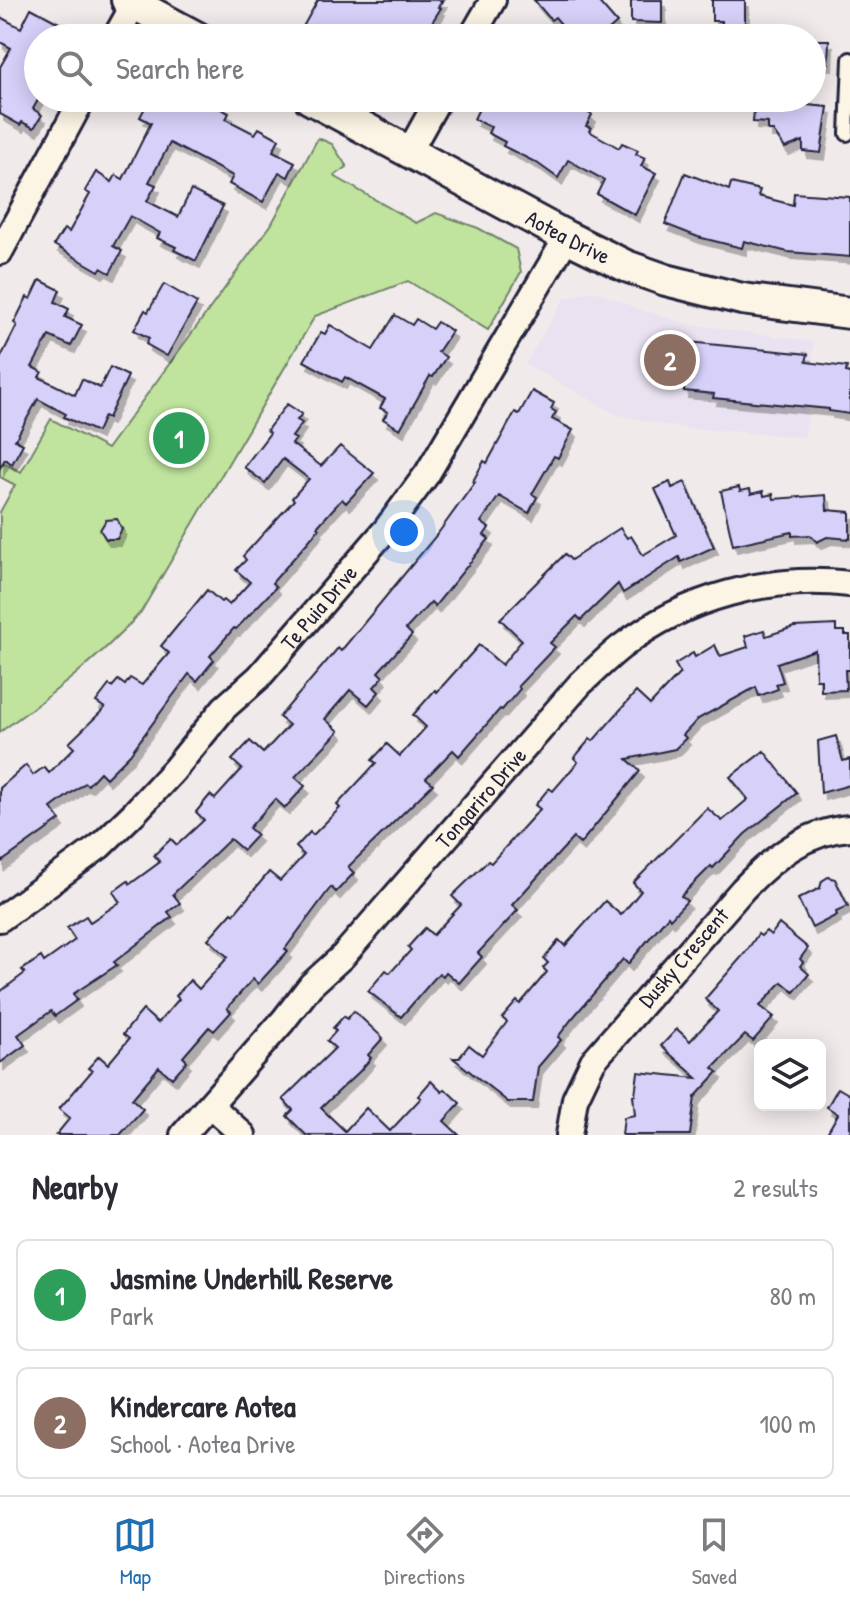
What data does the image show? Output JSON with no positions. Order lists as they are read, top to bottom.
{
  "streets": {
    "street": [
      "Aotea Drive",
      "Te Puia Drive",
      "Tongariro Drive",
      "Dusky Crescent"
    ]
  },
  "crossings": [
    ["Aotea Drive", "Te Puia Drive"]
  ],
  "page": {
    "search": "Search here",
    "pins": ["2", "1"],
    "heading": ["Nearby", "2 results"],
    "list": [
      {
        "mark": "1",
        "name": "Jasmine Underhill Reserve",
        "note": "Park",
        "value": "80 m"
      },
      {
        "mark": "2",
        "name": "Kindercare Aotea",
        "note": "School · Aotea Drive",
        "value": "100 m"
      }
    ],
    "nav": ["Map", "Directions", "Saved"]
  }
}
